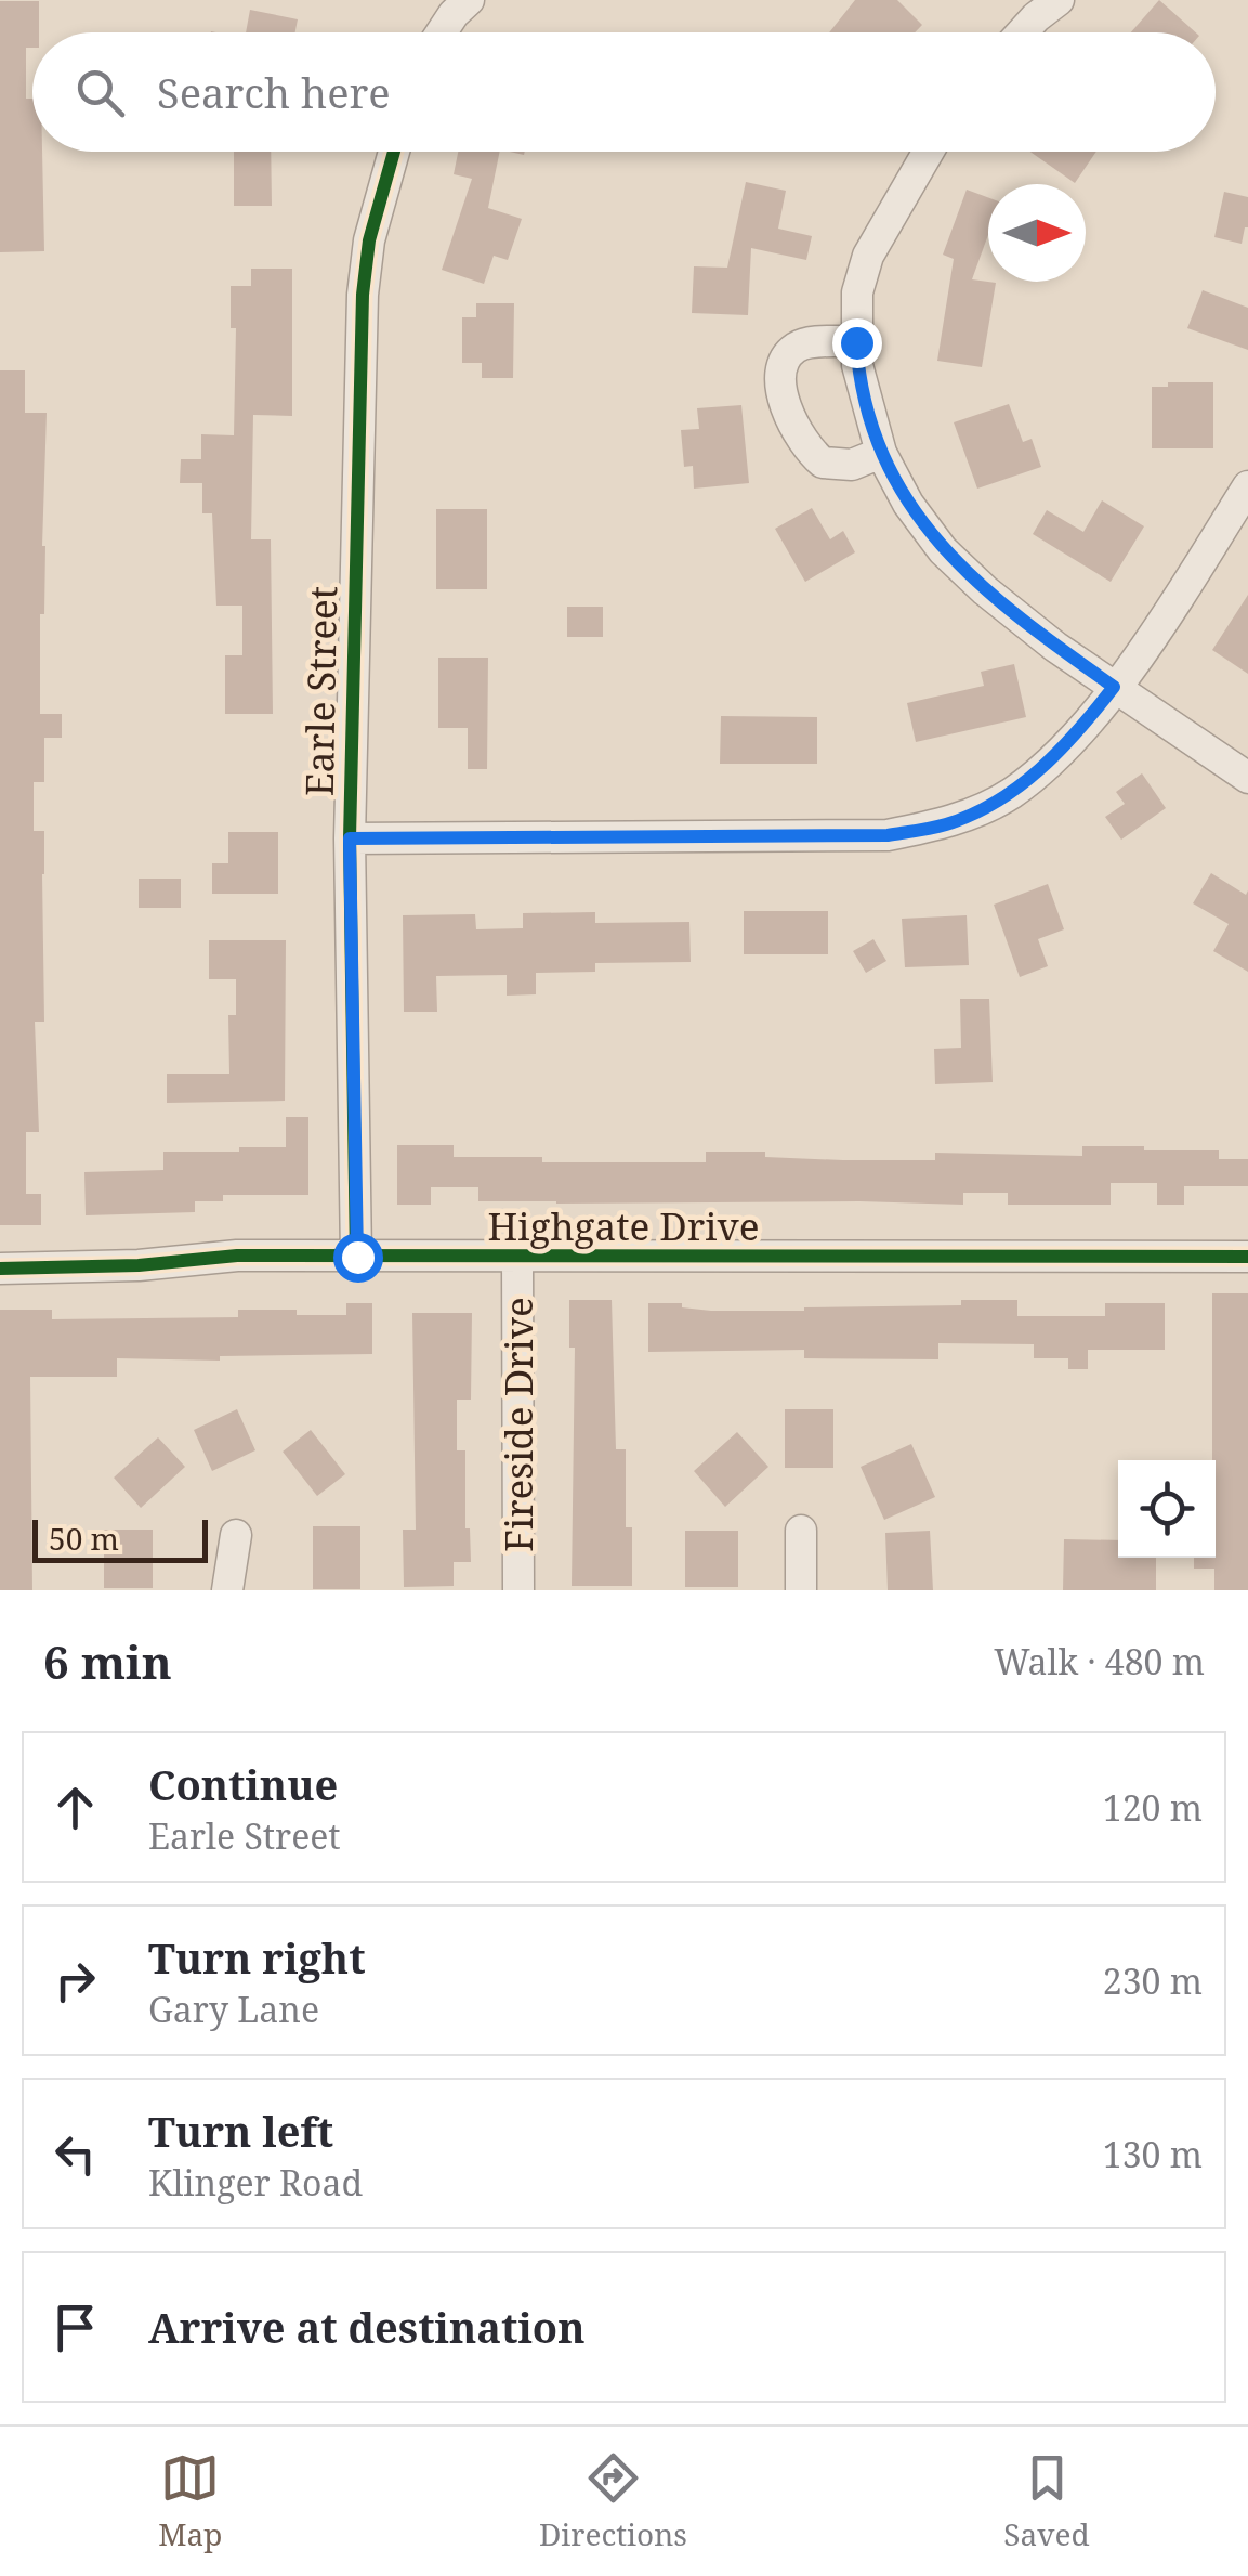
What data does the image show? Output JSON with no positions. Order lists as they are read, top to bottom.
{
  "streets": {
    "street": ["Earle Street", "Highgate Drive", "Fireside Drive"]
  },
  "crossings": [
    ["Earle Street", "Highgate Drive"],
    ["Highgate Drive", "Fireside Drive"]
  ],
  "scale_bar": "50 m",
  "north": "right",
  "page": {
    "search": "Search here",
    "scale": "50 m",
    "heading": ["6 min", "Walk · 480 m"],
    "list": [
      ["Continue", "Earle Street", "120 m"],
      ["Turn right", "Gary Lane", "230 m"],
      ["Turn left", "Klinger Road", "130 m"],
      "Arrive at destination"
    ],
    "nav": ["Map", "Directions", "Saved"]
  }
}
